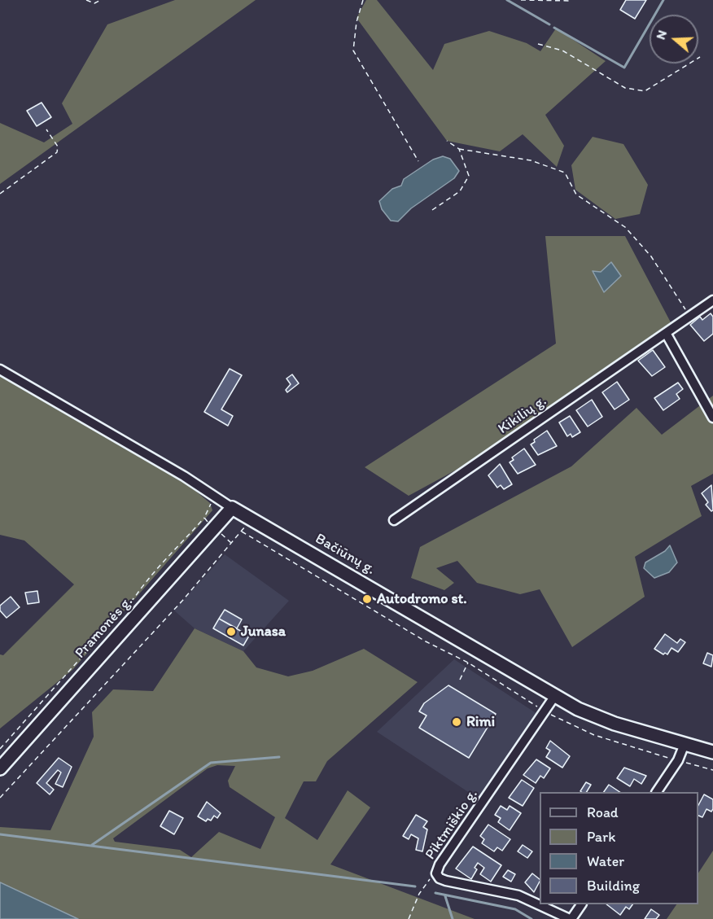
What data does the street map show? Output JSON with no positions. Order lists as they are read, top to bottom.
{
  "streets": {
    "main road": ["Bačiūnų g.", "Pramonės g."],
    "street": ["Kikilių g.", "Piktmiškio g."]
  },
  "crossings": [
    ["Bačiūnų g.", "Pramonės g."],
    ["Bačiūnų g.", "Piktmiškio g."]
  ],
  "places": ["Autodromo st.", "Junasa", "Rimi"],
  "legend": [
    "Road",
    "Park",
    "Water",
    "Building"
  ],
  "north": "left"
}
